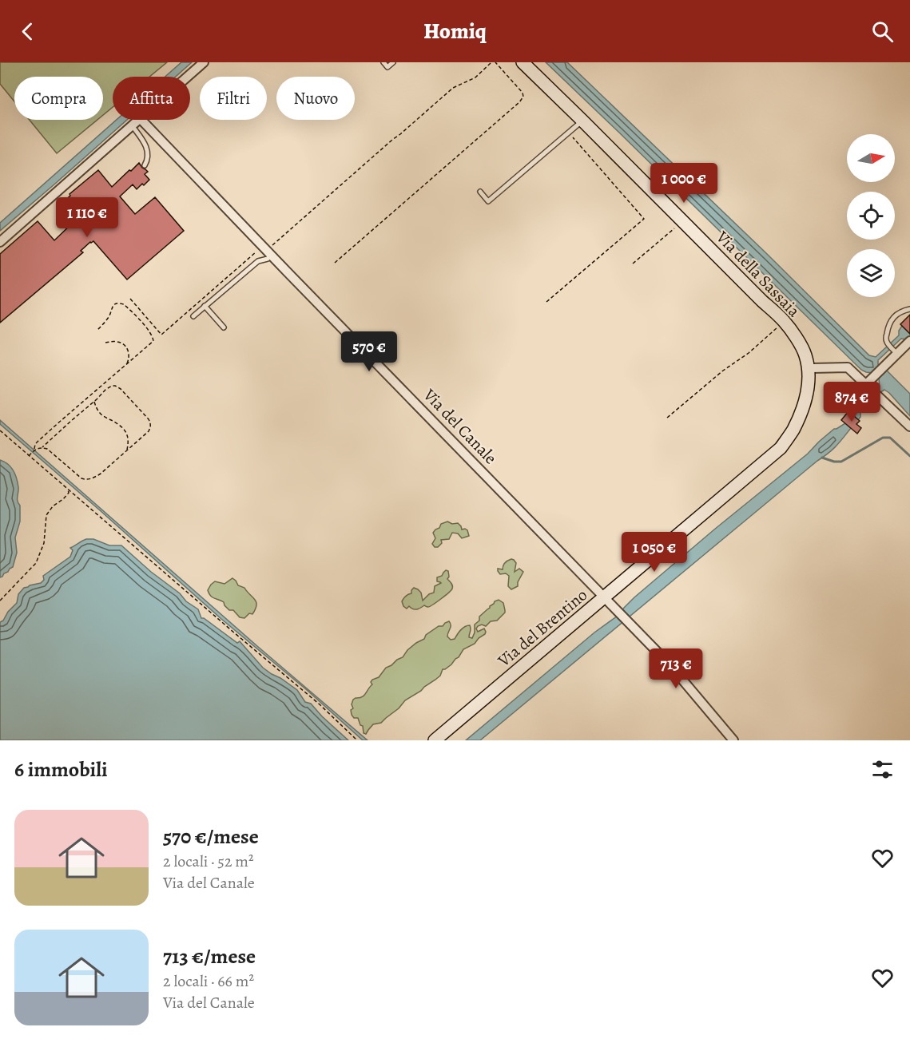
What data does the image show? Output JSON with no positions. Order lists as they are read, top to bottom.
{
  "streets": {
    "street": ["Via della Sassaia", "Via del Canale", "Via del Brentino"]
  },
  "crossings": [
    ["Via della Sassaia", "Via del Brentino"],
    ["Via del Canale", "Via del Brentino"]
  ],
  "north": "right",
  "page": {
    "header": "Homiq",
    "chip": [
      "Compra",
      "Affitta",
      "Filtri",
      "Nuovo"
    ],
    "price": [
      "1 000 €",
      "1 110 €",
      "570 €",
      "874 €",
      "1 050 €",
      "713 €"
    ],
    "heading": "6 immobili",
    "list": [
      {
        "name": "570 €/mese",
        "note": "2 locali · 52 m² · Via del Canale"
      },
      {
        "name": "713 €/mese",
        "note": "2 locali · 66 m² · Via del Canale"
      }
    ]
  }
}
